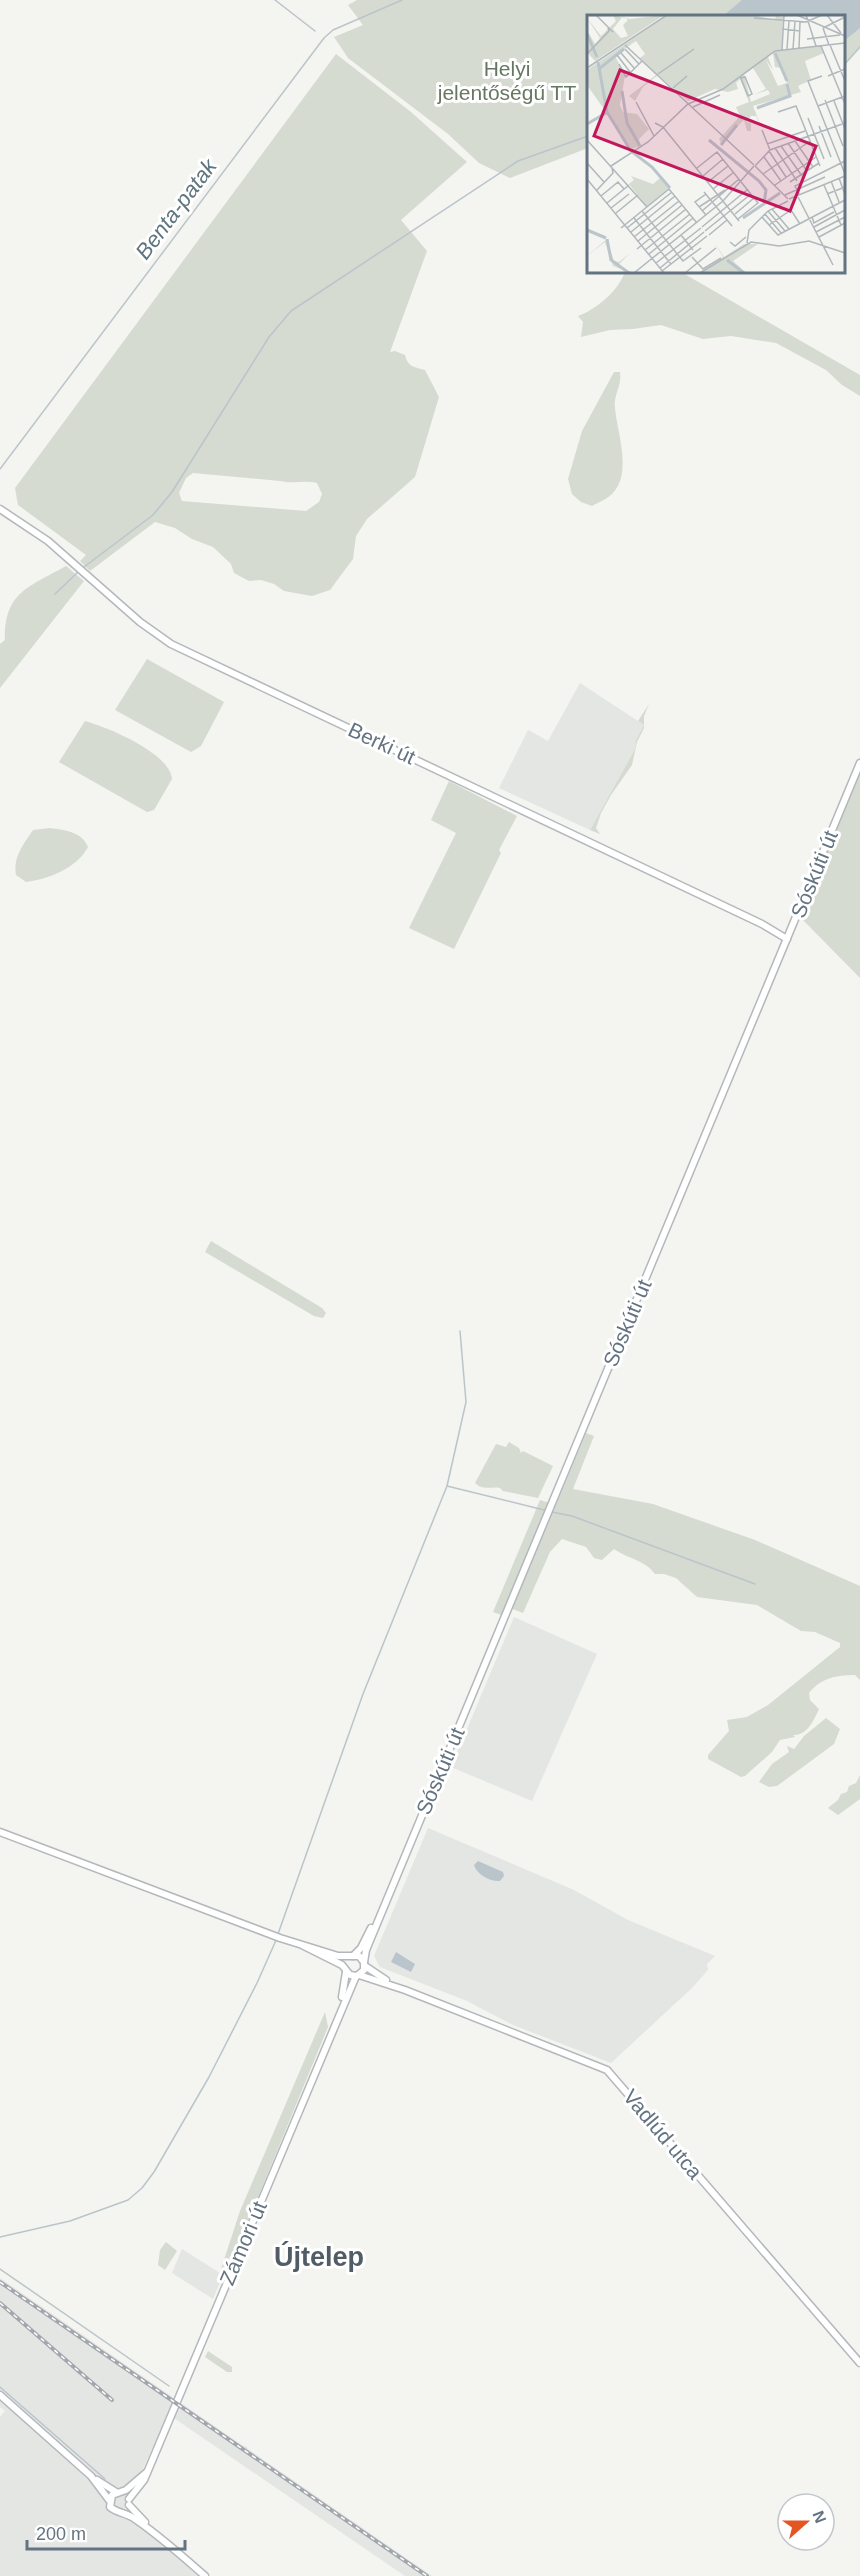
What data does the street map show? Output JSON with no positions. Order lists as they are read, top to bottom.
{
  "streets": {
    "main road": [
      "Berki út",
      "Sóskúti út",
      "Vadlúd utca",
      "Zámori út"
    ]
  },
  "crossings": [
    ["Berki út", "Sóskúti út"],
    ["Sóskúti út", "Vadlúd utca"],
    ["Sóskúti út", "Zámori út"],
    ["Vadlúd utca", "Zámori út"]
  ],
  "districts": ["Újtelep"],
  "water": ["Benta-patak"],
  "parks": ["Helyi jelentőségű TT"],
  "scale_bar": "200 m",
  "north": "right"
}
